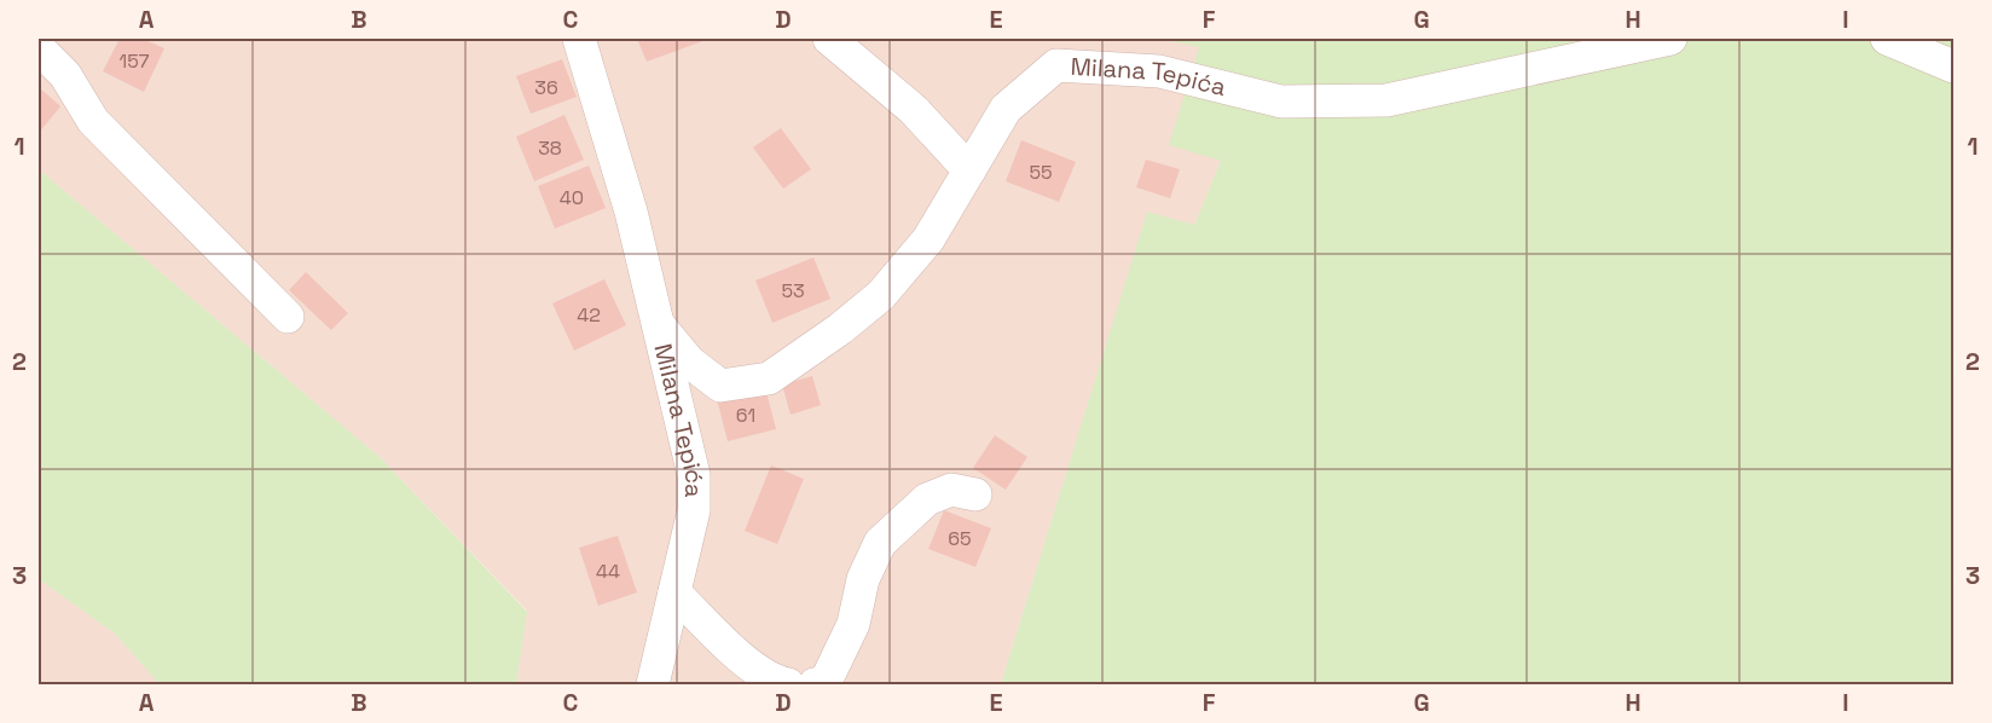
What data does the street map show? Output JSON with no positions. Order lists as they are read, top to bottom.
{
  "streets": {
    "street": ["Milana Tepića"]
  },
  "house_numbers": [
    "157",
    "36",
    "38",
    "55",
    "40",
    "53",
    "42",
    "61",
    "65",
    "44"
  ],
  "grid": {
    "columns": [
      "A",
      "B",
      "C",
      "D",
      "E",
      "F",
      "G",
      "H",
      "I"
    ],
    "rows": ["1", "2", "3"]
  }
}
